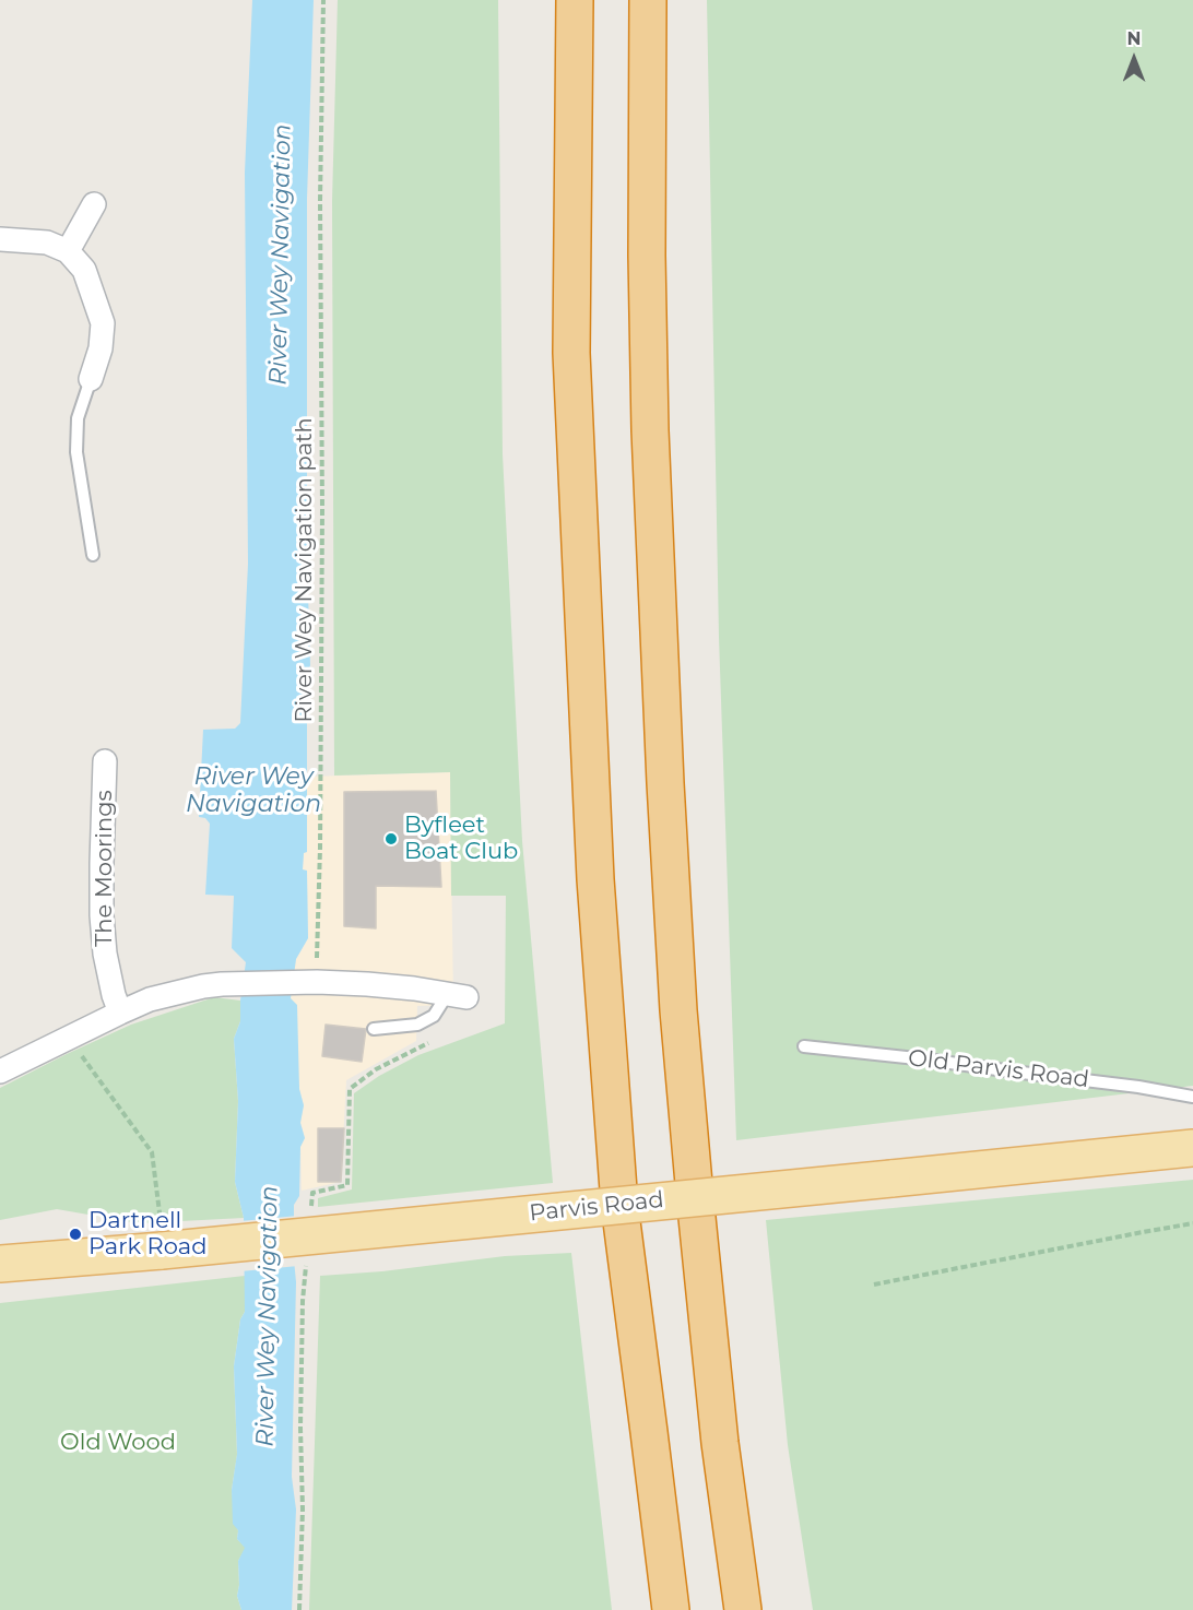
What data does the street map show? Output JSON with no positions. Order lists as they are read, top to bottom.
{
  "streets": {
    "main road": ["Parvis Road"],
    "street": ["The Moorings"],
    "lane": ["Old Parvis Road"],
    "path": ["River Wey Navigation path"]
  },
  "water": ["River Wey Navigation"],
  "parks": ["Old Wood"],
  "places": ["Byfleet Boat Club", "Dartnell Park Road"],
  "north": "top"
}
